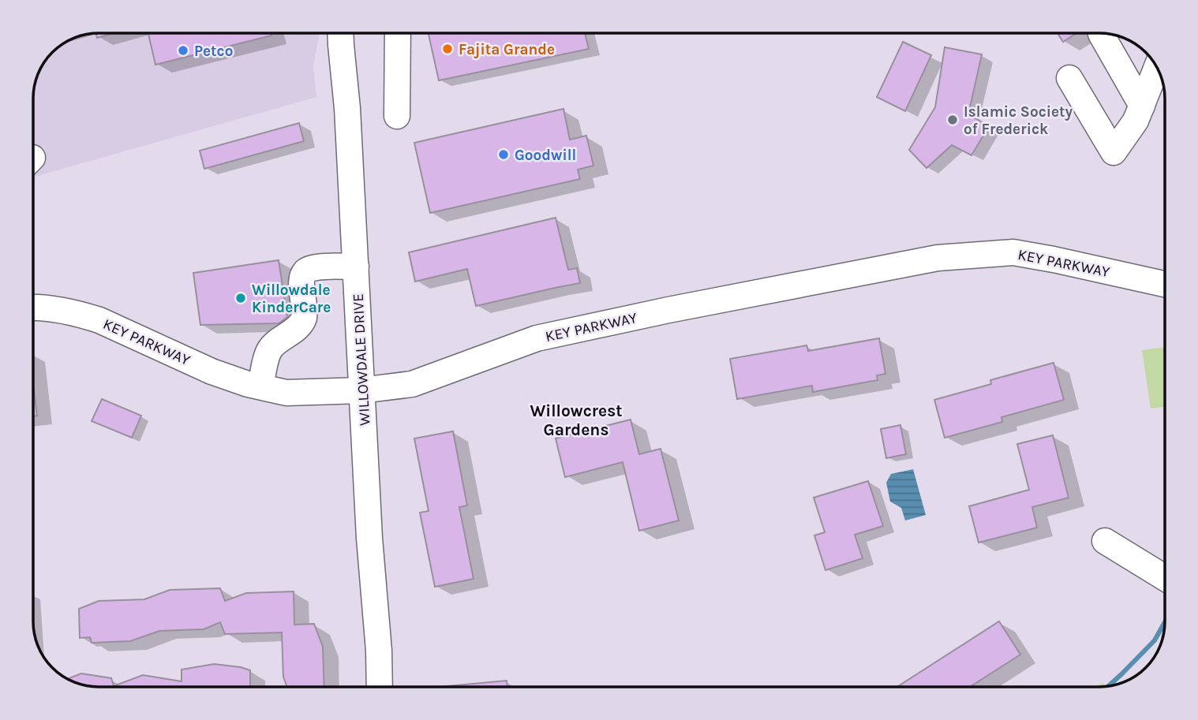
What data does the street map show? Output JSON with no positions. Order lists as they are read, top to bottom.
{
  "streets": {
    "street": ["KEY PARKWAY", "WILLOWDALE DRIVE"]
  },
  "crossings": [
    ["KEY PARKWAY", "WILLOWDALE DRIVE"]
  ],
  "districts": ["Willowcrest Gardens"],
  "places": [
    "Fajita Grande",
    "Petco",
    "Islamic Society of Frederick",
    "Goodwill",
    "Willowdale KinderCare"
  ]
}
